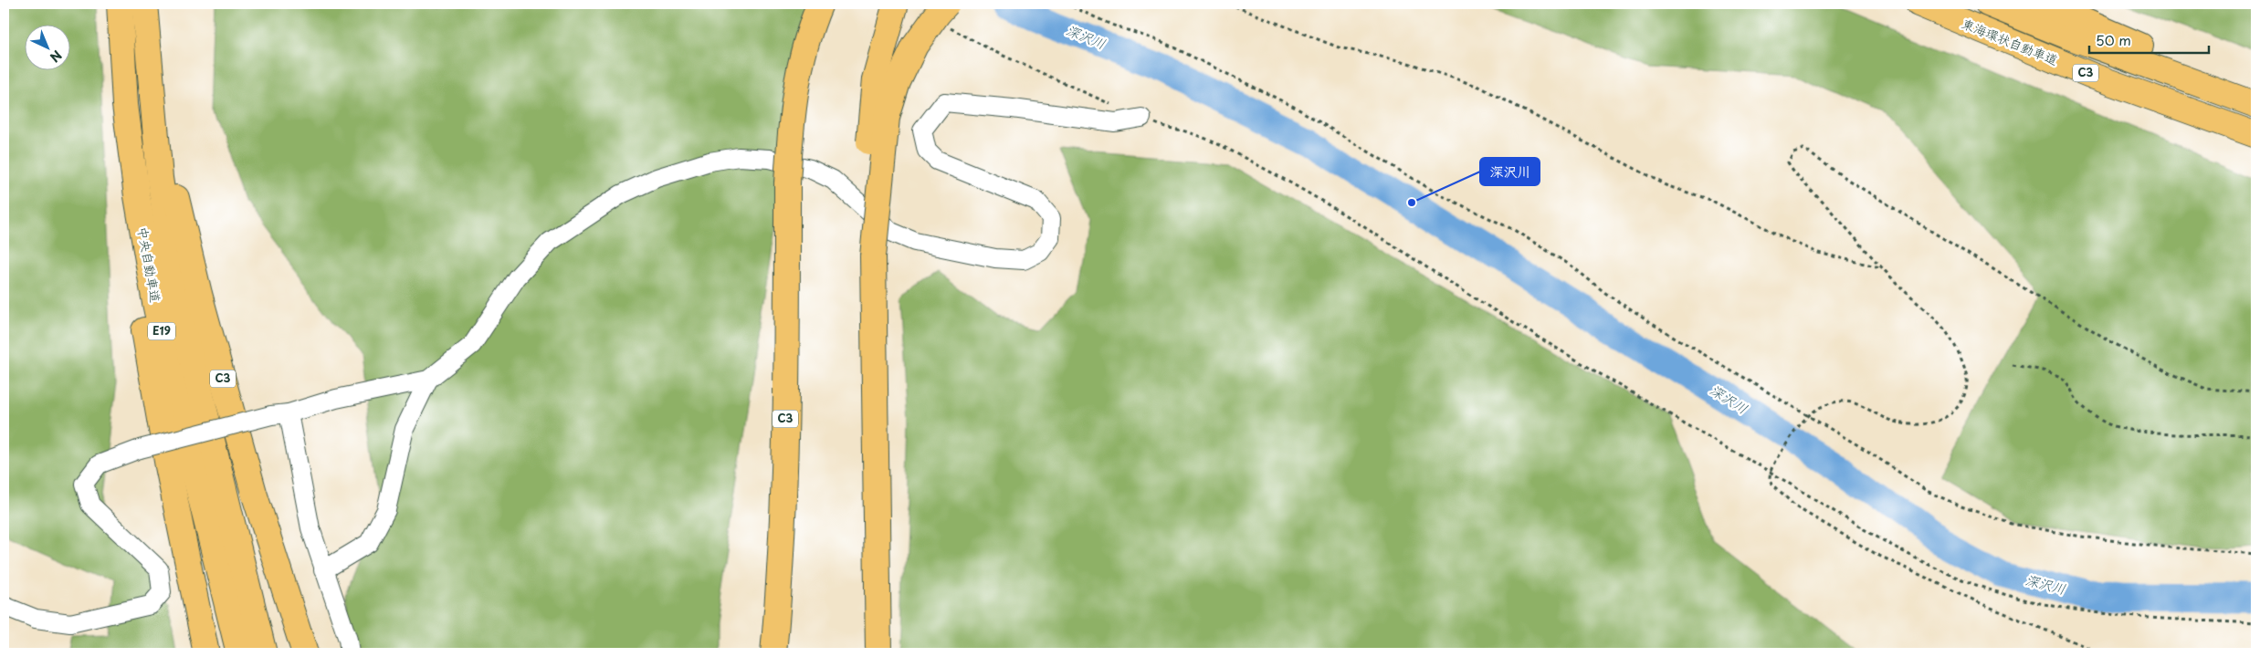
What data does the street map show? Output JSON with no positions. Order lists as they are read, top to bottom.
{
  "streets": {
    "highway": [
      "東海環状自動車道",
      "C3",
      "中央自動車道",
      "E19"
    ]
  },
  "crossings": [
    ["C3", "中央自動車道"]
  ],
  "water": ["深沢川"],
  "places": ["深沢川"],
  "scale_bar": "50 m",
  "north": "bottom right"
}
